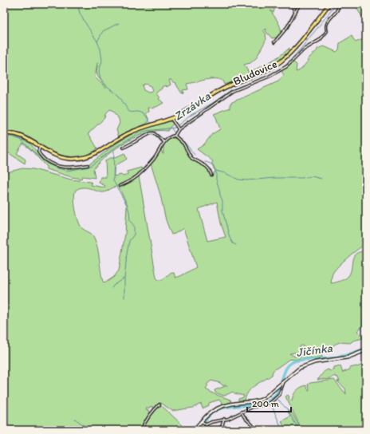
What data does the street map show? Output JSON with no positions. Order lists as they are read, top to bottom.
{
  "streets": {
    "street": ["Bludovice"]
  },
  "water": ["Zrzávka", "Jičínka"],
  "scale_bar": "200 m"
}
